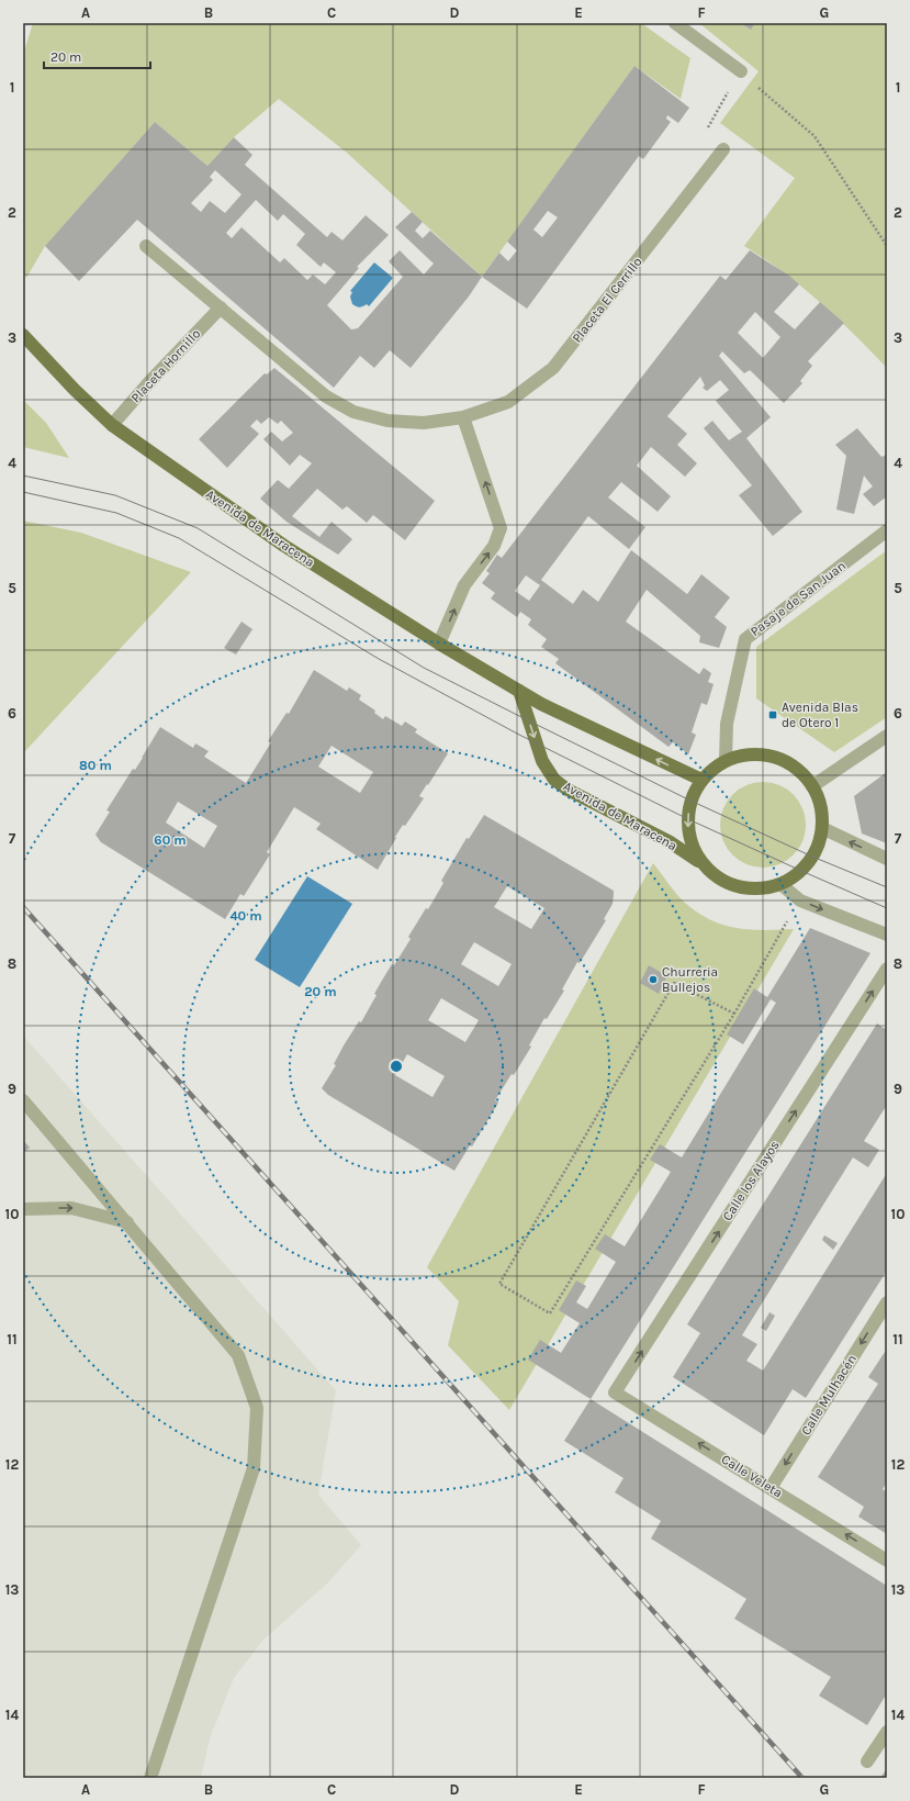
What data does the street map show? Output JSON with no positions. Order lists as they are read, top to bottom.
{
  "streets": {
    "main road": ["Avenida de Maracena"],
    "street": [
      "Placeta El Cerrillo",
      "Placeta Hornillo",
      "Pasaje de San Juan",
      "Calle los Alayos",
      "Calle Mulhacén",
      "Calle Veleta"
    ]
  },
  "crossings": [
    ["Placeta El Cerrillo", "Placeta Hornillo"],
    ["Placeta Hornillo", "Avenida de Maracena"],
    ["Avenida de Maracena", "Pasaje de San Juan"],
    ["Calle los Alayos", "Calle Veleta"],
    ["Calle Mulhacén", "Calle Veleta"]
  ],
  "one_way": ["Calle los Alayos", "Calle Mulhacén", "Calle Veleta"],
  "places": {
    "transit": ["Avenida Blas de Otero 1"],
    "other": ["Churreria Bullejos"]
  },
  "scale_bar": "20 m",
  "grid": {
    "columns": [
      "A",
      "B",
      "C",
      "D",
      "E",
      "F",
      "G"
    ],
    "rows": [
      "1",
      "2",
      "3",
      "4",
      "5",
      "6",
      "7",
      "8",
      "9",
      "10",
      "11",
      "12",
      "13",
      "14"
    ]
  },
  "rings": [
    "80 m",
    "60 m",
    "40 m",
    "20 m"
  ]
}
